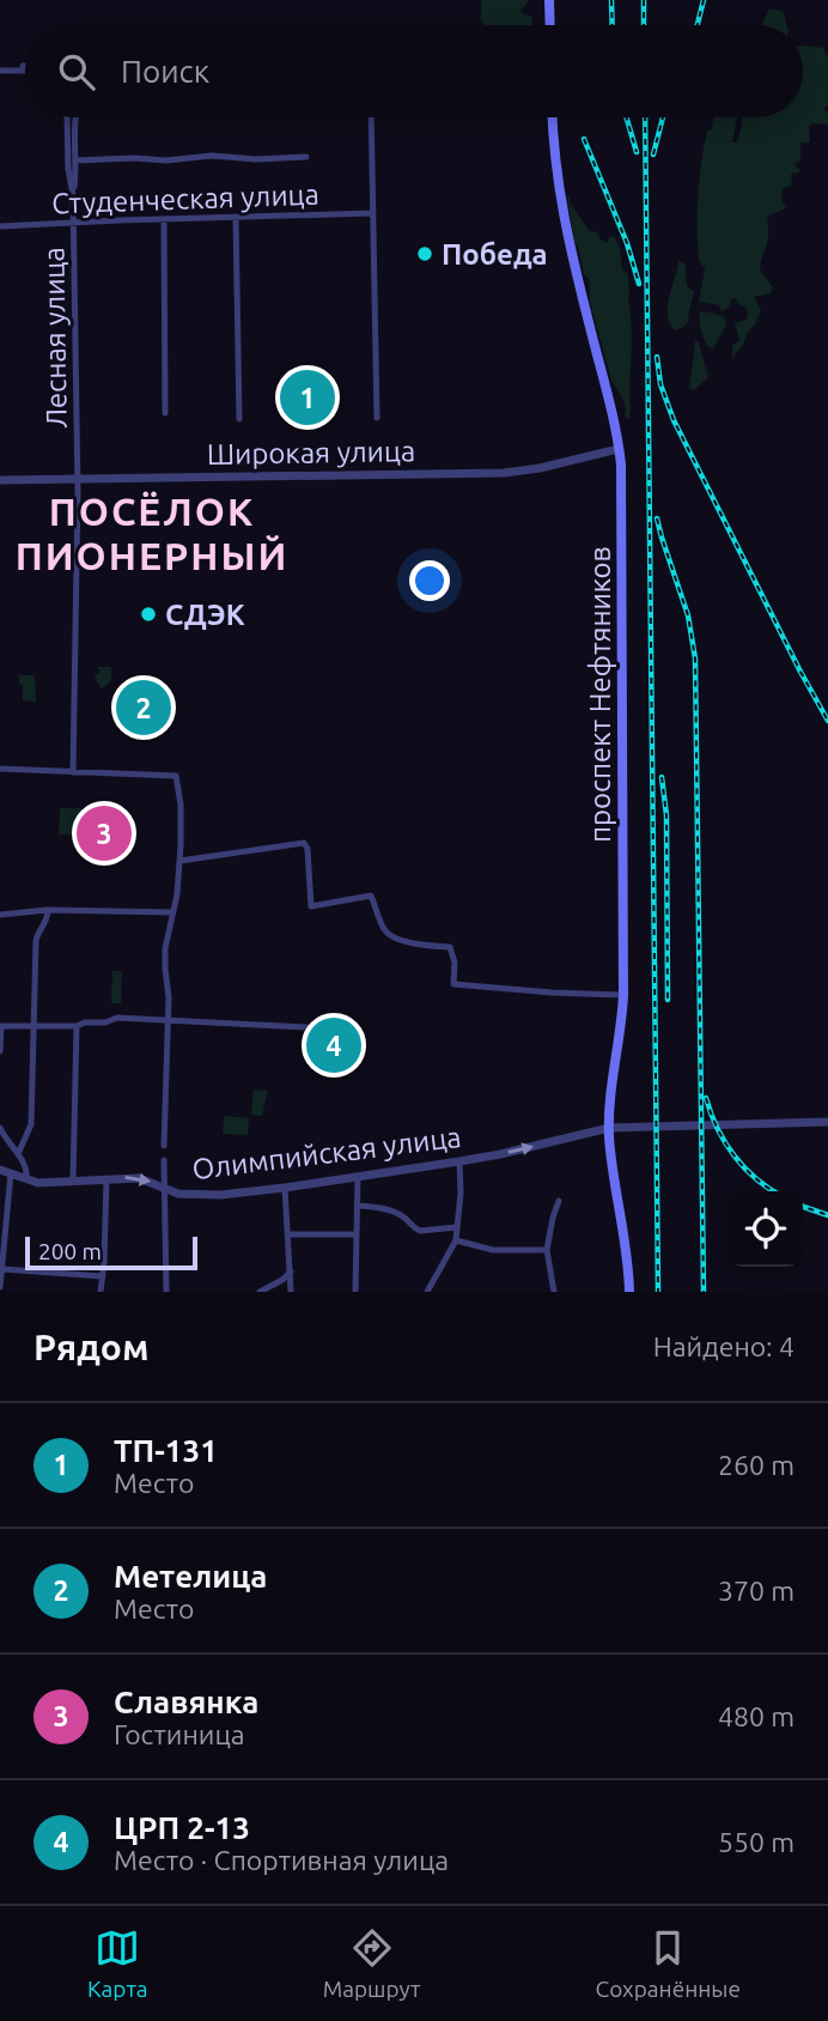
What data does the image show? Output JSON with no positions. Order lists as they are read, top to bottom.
{
  "streets": {
    "main road": ["проспект Нефтяников"],
    "street": [
      "Студенческая улица",
      "Лесная улица",
      "Широкая улица",
      "Олимпийская улица"
    ]
  },
  "crossings": [
    ["Студенческая улица", "Лесная улица"],
    ["Лесная улица", "Широкая улица"],
    ["Широкая улица", "проспект Нефтяников"],
    ["проспект Нефтяников", "Олимпийская улица"]
  ],
  "districts": ["ПОСЁЛОК ПИОНЕРНЫЙ"],
  "places": ["Победа", "СДЭК"],
  "scale_bar": "200 m",
  "page": {
    "search": "Поиск",
    "pins": [
      "1",
      "2",
      "3",
      "4"
    ],
    "scale": "200 m",
    "heading": ["Рядом", "Найдено: 4"],
    "list": [
      {
        "mark": "1",
        "name": "ТП-131",
        "note": "Место",
        "value": "260 m"
      },
      {
        "mark": "2",
        "name": "Метелица",
        "note": "Место",
        "value": "370 m"
      },
      {
        "mark": "3",
        "name": "Славянка",
        "note": "Гостиница",
        "value": "480 m"
      },
      {
        "mark": "4",
        "name": "ЦРП 2-13",
        "note": "Место · Спортивная улица",
        "value": "550 m"
      }
    ],
    "nav": ["Карта", "Маршрут", "Сохранённые"]
  }
}
